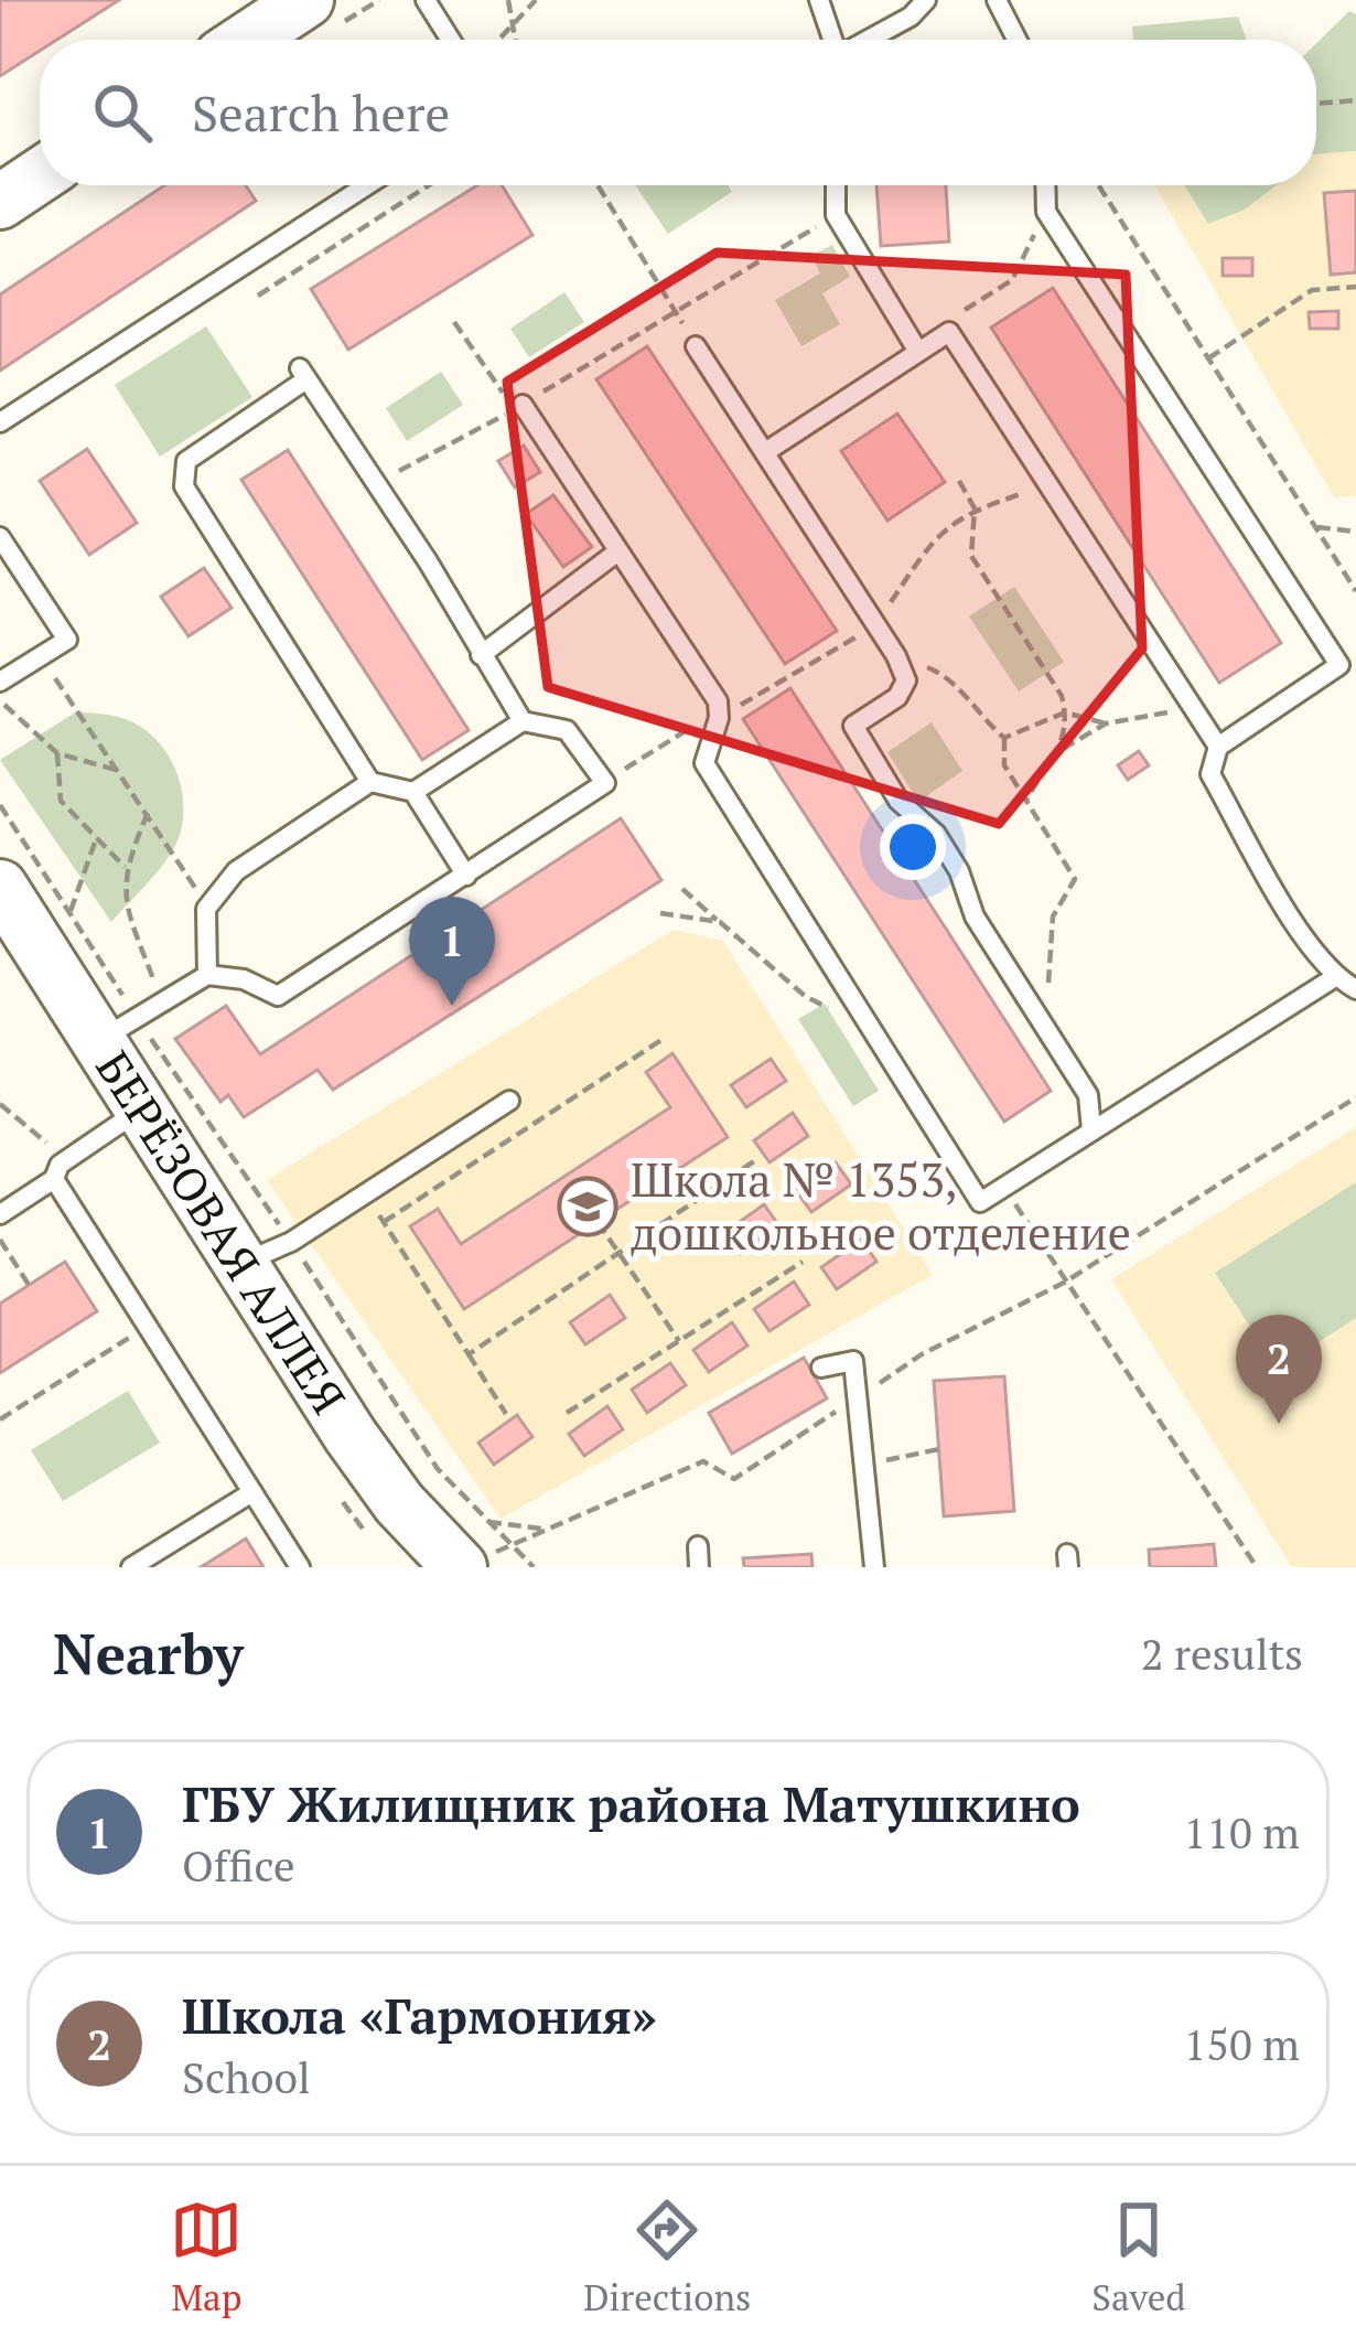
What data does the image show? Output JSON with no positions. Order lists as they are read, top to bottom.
{
  "streets": {
    "street": ["БЕРЁЗОВАЯ АЛЛЕЯ"]
  },
  "places": {
    "school or university": ["Школа № 1353, дошкольное отделение"]
  },
  "page": {
    "search": "Search here",
    "pins": ["1", "2"],
    "heading": ["Nearby", "2 results"],
    "list": [
      {
        "mark": "1",
        "name": "ГБУ Жилищник района Матушкино",
        "note": "Office",
        "value": "110 m"
      },
      {
        "mark": "2",
        "name": "Школа «Гармония»",
        "note": "School",
        "value": "150 m"
      }
    ],
    "nav": ["Map", "Directions", "Saved"]
  }
}
